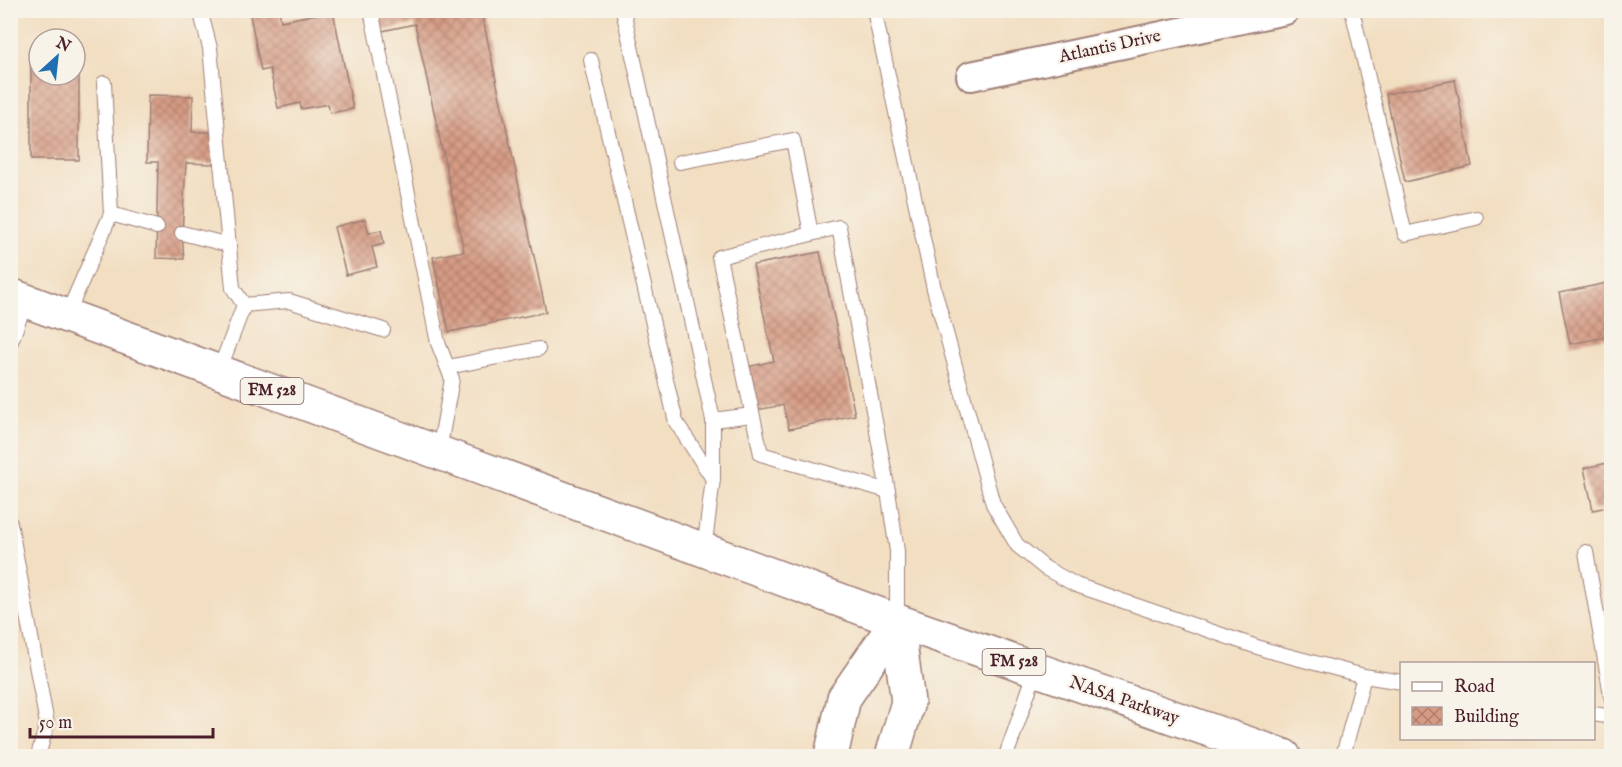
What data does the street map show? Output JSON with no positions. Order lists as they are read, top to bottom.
{
  "streets": {
    "main road": ["FM 528", "NASA Parkway"],
    "street": ["Atlantis Drive"]
  },
  "crossings": [
    ["FM 528", "NASA Parkway"]
  ],
  "legend": ["Road", "Building"],
  "scale_bar": "50 m",
  "north": "top right"
}
